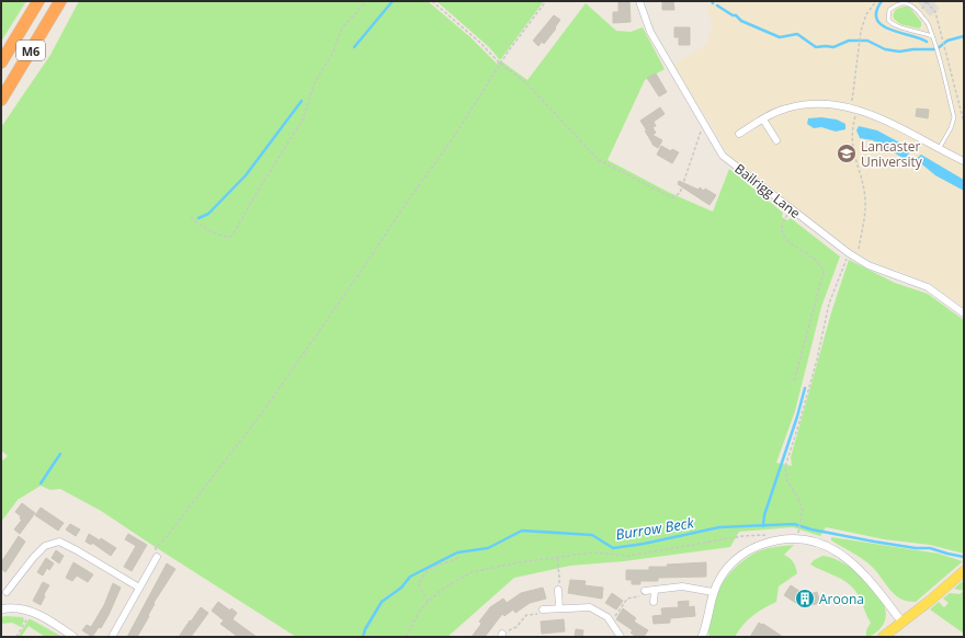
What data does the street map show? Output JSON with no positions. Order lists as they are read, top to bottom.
{
  "streets": {
    "highway": ["M6"],
    "street": ["Bailrigg Lane"]
  },
  "water": ["Burrow Beck"],
  "places": {
    "school or university": ["Lancaster University"],
    "building": ["Aroona"]
  }
}
